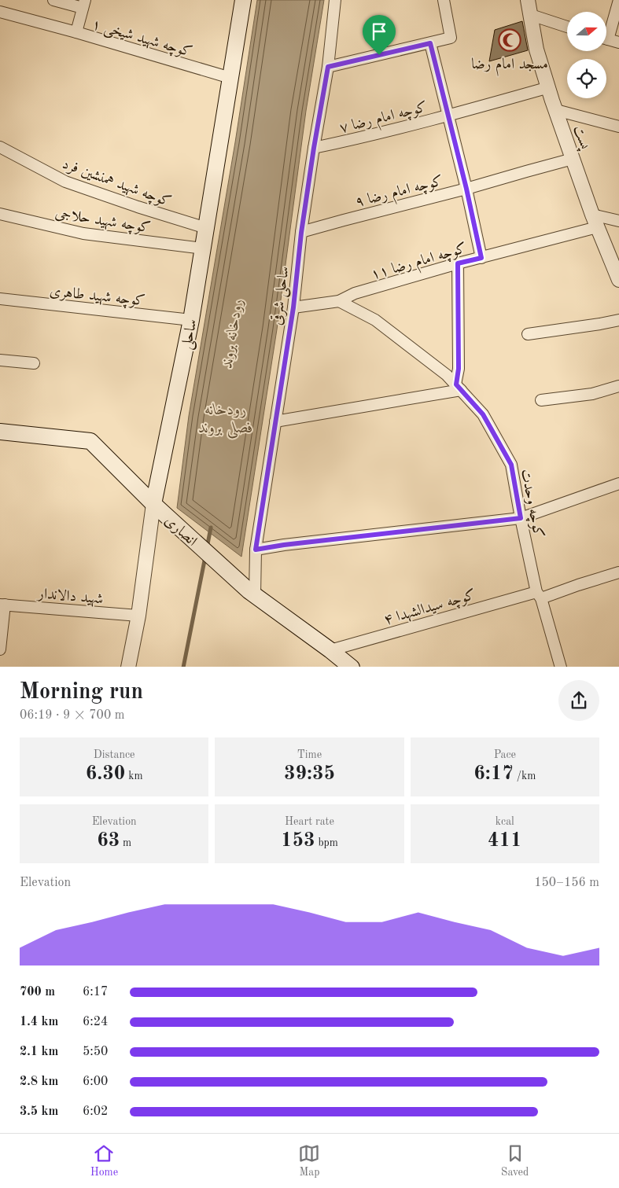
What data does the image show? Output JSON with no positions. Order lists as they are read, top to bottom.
{
  "streets": {
    "main road": ["ساحلی", "انصاری"],
    "street": [
      "کوچه شهید شیخی ۱",
      "کوچه امام رضا ۷",
      "پست",
      "کوچه شهید همنشین فرد",
      "کوچه امام رضا ۹",
      "کوچه شهید حلاجی",
      "کوچه امام رضا ۱۱",
      "کوچه شهید طاهری",
      "ساحلی شرقی",
      "کوچه وحدت",
      "شهید دالاندار",
      "کوچه سیدالشهدا ۴"
    ]
  },
  "crossings": [
    ["کوچه شهید شیخی ۱", "ساحلی"],
    ["کوچه امام رضا ۷", "پست"],
    ["کوچه امام رضا ۷", "ساحلی شرقی"],
    ["پست", "کوچه امام رضا ۹"],
    ["پست", "کوچه امام رضا ۱۱"],
    ["کوچه شهید همنشین فرد", "ساحلی"],
    ["کوچه امام رضا ۹", "ساحلی شرقی"],
    ["کوچه شهید حلاجی", "ساحلی"],
    ["کوچه امام رضا ۱۱", "ساحلی شرقی"],
    ["کوچه امام رضا ۱۱", "کوچه وحدت"],
    ["کوچه شهید طاهری", "ساحلی"],
    ["ساحلی شرقی", "انصاری"],
    ["ساحلی", "انصاری"],
    ["ساحلی", "شهید دالاندار"],
    ["کوچه وحدت", "کوچه سیدالشهدا ۴"],
    ["انصاری", "کوچه سیدالشهدا ۴"]
  ],
  "water": ["رودخانه بروند", "رودخانه فصلی بروند"],
  "places": {
    "mosque": ["مسجد امام رضا"]
  },
  "north": "right",
  "page": {
    "heading": ["Morning run", "06:19 · 9 × 700 m"],
    "stats": [
      ["Distance", "6.30 km"],
      ["Time", "39:35"],
      ["Pace", "6:17 /km"],
      ["Elevation", "63 m"],
      ["Heart rate", "153 bpm"],
      ["kcal", "411"]
    ],
    "chart": ["Elevation", "150–156 m"],
    "list": [
      {
        "name": "700 m",
        "note": "6:17"
      },
      {
        "name": "1.4 km",
        "note": "6:24"
      },
      {
        "name": "2.1 km",
        "note": "5:50"
      },
      {
        "name": "2.8 km",
        "note": "6:00"
      },
      {
        "name": "3.5 km",
        "note": "6:02"
      }
    ],
    "tabs": ["Home", "Map", "Saved"]
  }
}
